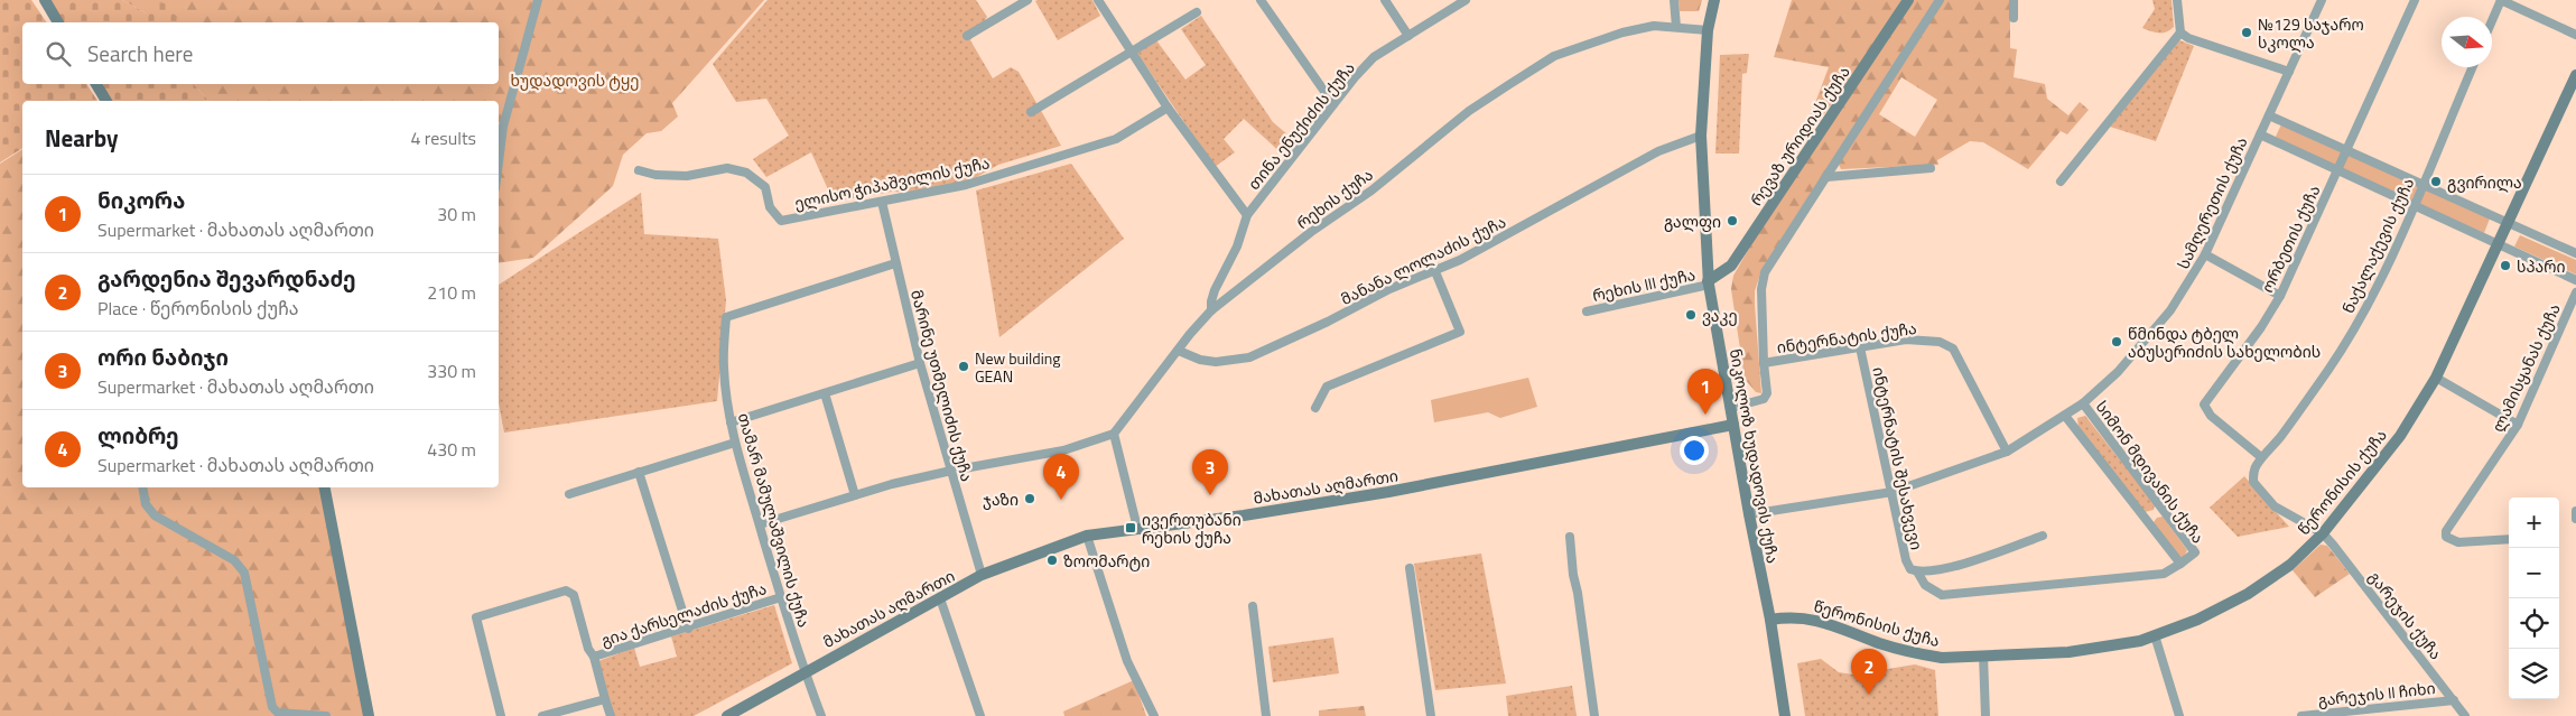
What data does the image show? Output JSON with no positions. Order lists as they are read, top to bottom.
{
  "streets": {
    "main road": [
      "რევაზ ურიდიას ქუჩა",
      "ნიკოლოზ ხუდადოვის ქუჩა",
      "წერონისის ქუჩა",
      "მახათას აღმართი"
    ],
    "street": [
      "თინა ენუქიძის ქუჩა",
      "ელისო ჭიპაშვილის ქუჩა",
      "რეხის ქუჩა",
      "სამღერეთის ქუჩა",
      "ორბეთის ქუჩა",
      "ნაქალაქევის ქუჩა",
      "მანანა ლოლაძის ქუჩა",
      "რეხის III ქუჩა",
      "ინტერნატის ქუჩა",
      "ლამისყანას ქუჩა",
      "მარინე უთმელიძის ქუჩა",
      "ინტერნატის შესახვევი",
      "სიმონ მდივანის ქუჩა",
      "თამარ მამულაშვილის ქუჩა",
      "გია ქარსელაძის ქუჩა",
      "გარეჯის ქუჩა",
      "გარეჯის II ჩიხი"
    ]
  },
  "crossings": [
    ["თინა ენუქიძის ქუჩა", "რეხის ქუჩა"],
    ["რევაზ ურიდიას ქუჩა", "რეხის III ქუჩა"],
    ["რევაზ ურიდიას ქუჩა", "ნიკოლოზ ხუდადოვის ქუჩა"],
    ["ელისო ჭიპაშვილის ქუჩა", "მარინე უთმელიძის ქუჩა"],
    ["რეხის ქუჩა", "მანანა ლოლაძის ქუჩა"],
    ["რეხის ქუჩა", "ნიკოლოზ ხუდადოვის ქუჩა"],
    ["სამღერეთის ქუჩა", "ინტერნატის ქუჩა"],
    ["სამღერეთის ქუჩა", "ნიკოლოზ ხუდადოვის ქუჩა"],
    ["სამღერეთის ქუჩა", "ინტერნატის შესახვევი"],
    ["სამღერეთის ქუჩა", "სიმონ მდივანის ქუჩა"],
    ["ორბეთის ქუჩა", "ნაქალაქევის ქუჩა"],
    ["მანანა ლოლაძის ქუჩა", "ნიკოლოზ ხუდადოვის ქუჩა"],
    ["რეხის III ქუჩა", "ნიკოლოზ ხუდადოვის ქუჩა"],
    ["ინტერნატის ქუჩა", "ნიკოლოზ ხუდადოვის ქუჩა"],
    ["ინტერნატის ქუჩა", "ინტერნატის შესახვევი"],
    ["მარინე უთმელიძის ქუჩა", "მახათას აღმართი"],
    ["მარინე უთმელიძის ქუჩა", "თამარ მამულაშვილის ქუჩა"],
    ["ნიკოლოზ ხუდადოვის ქუჩა", "წერონისის ქუჩა"],
    ["ნიკოლოზ ხუდადოვის ქუჩა", "მახათას აღმართი"],
    ["წერონისის ქუჩა", "გარეჯის ქუჩა"],
    ["მახათას აღმართი", "თამარ მამულაშვილის ქუჩა"],
    ["თამარ მამულაშვილის ქუჩა", "გია ქარსელაძის ქუჩა"],
    ["გარეჯის ქუჩა", "გარეჯის II ჩიხი"]
  ],
  "parks": ["ხუდადოვის ტყე"],
  "places": {
    "other": [
      "№129 საჯარო სკოლა",
      "გვირილა",
      "გალფი",
      "სპარი",
      "ვაკე",
      "წმინდა ტბელ აბუსერიძის სახელობის",
      "New building GEAN",
      "ჯაზი",
      "ზოომარტი"
    ],
    "transit": ["ივერთუბანი რეხის ქუჩა"]
  },
  "north": "right",
  "page": {
    "search": "Search here",
    "heading": ["Nearby", "4 results"],
    "list": [
      {
        "mark": "1",
        "name": "ნიკორა",
        "note": "Supermarket · მახათას აღმართი",
        "value": "30 m"
      },
      {
        "mark": "2",
        "name": "გარდენია შევარდნაძე",
        "note": "Place · წერონისის ქუჩა",
        "value": "210 m"
      },
      {
        "mark": "3",
        "name": "ორი ნაბიჯი",
        "note": "Supermarket · მახათას აღმართი",
        "value": "330 m"
      },
      {
        "mark": "4",
        "name": "ლიბრე",
        "note": "Supermarket · მახათას აღმართი",
        "value": "430 m"
      }
    ],
    "pins": [
      "1",
      "3",
      "4",
      "2"
    ],
    "map_buttons": ["+", "−"]
  }
}
